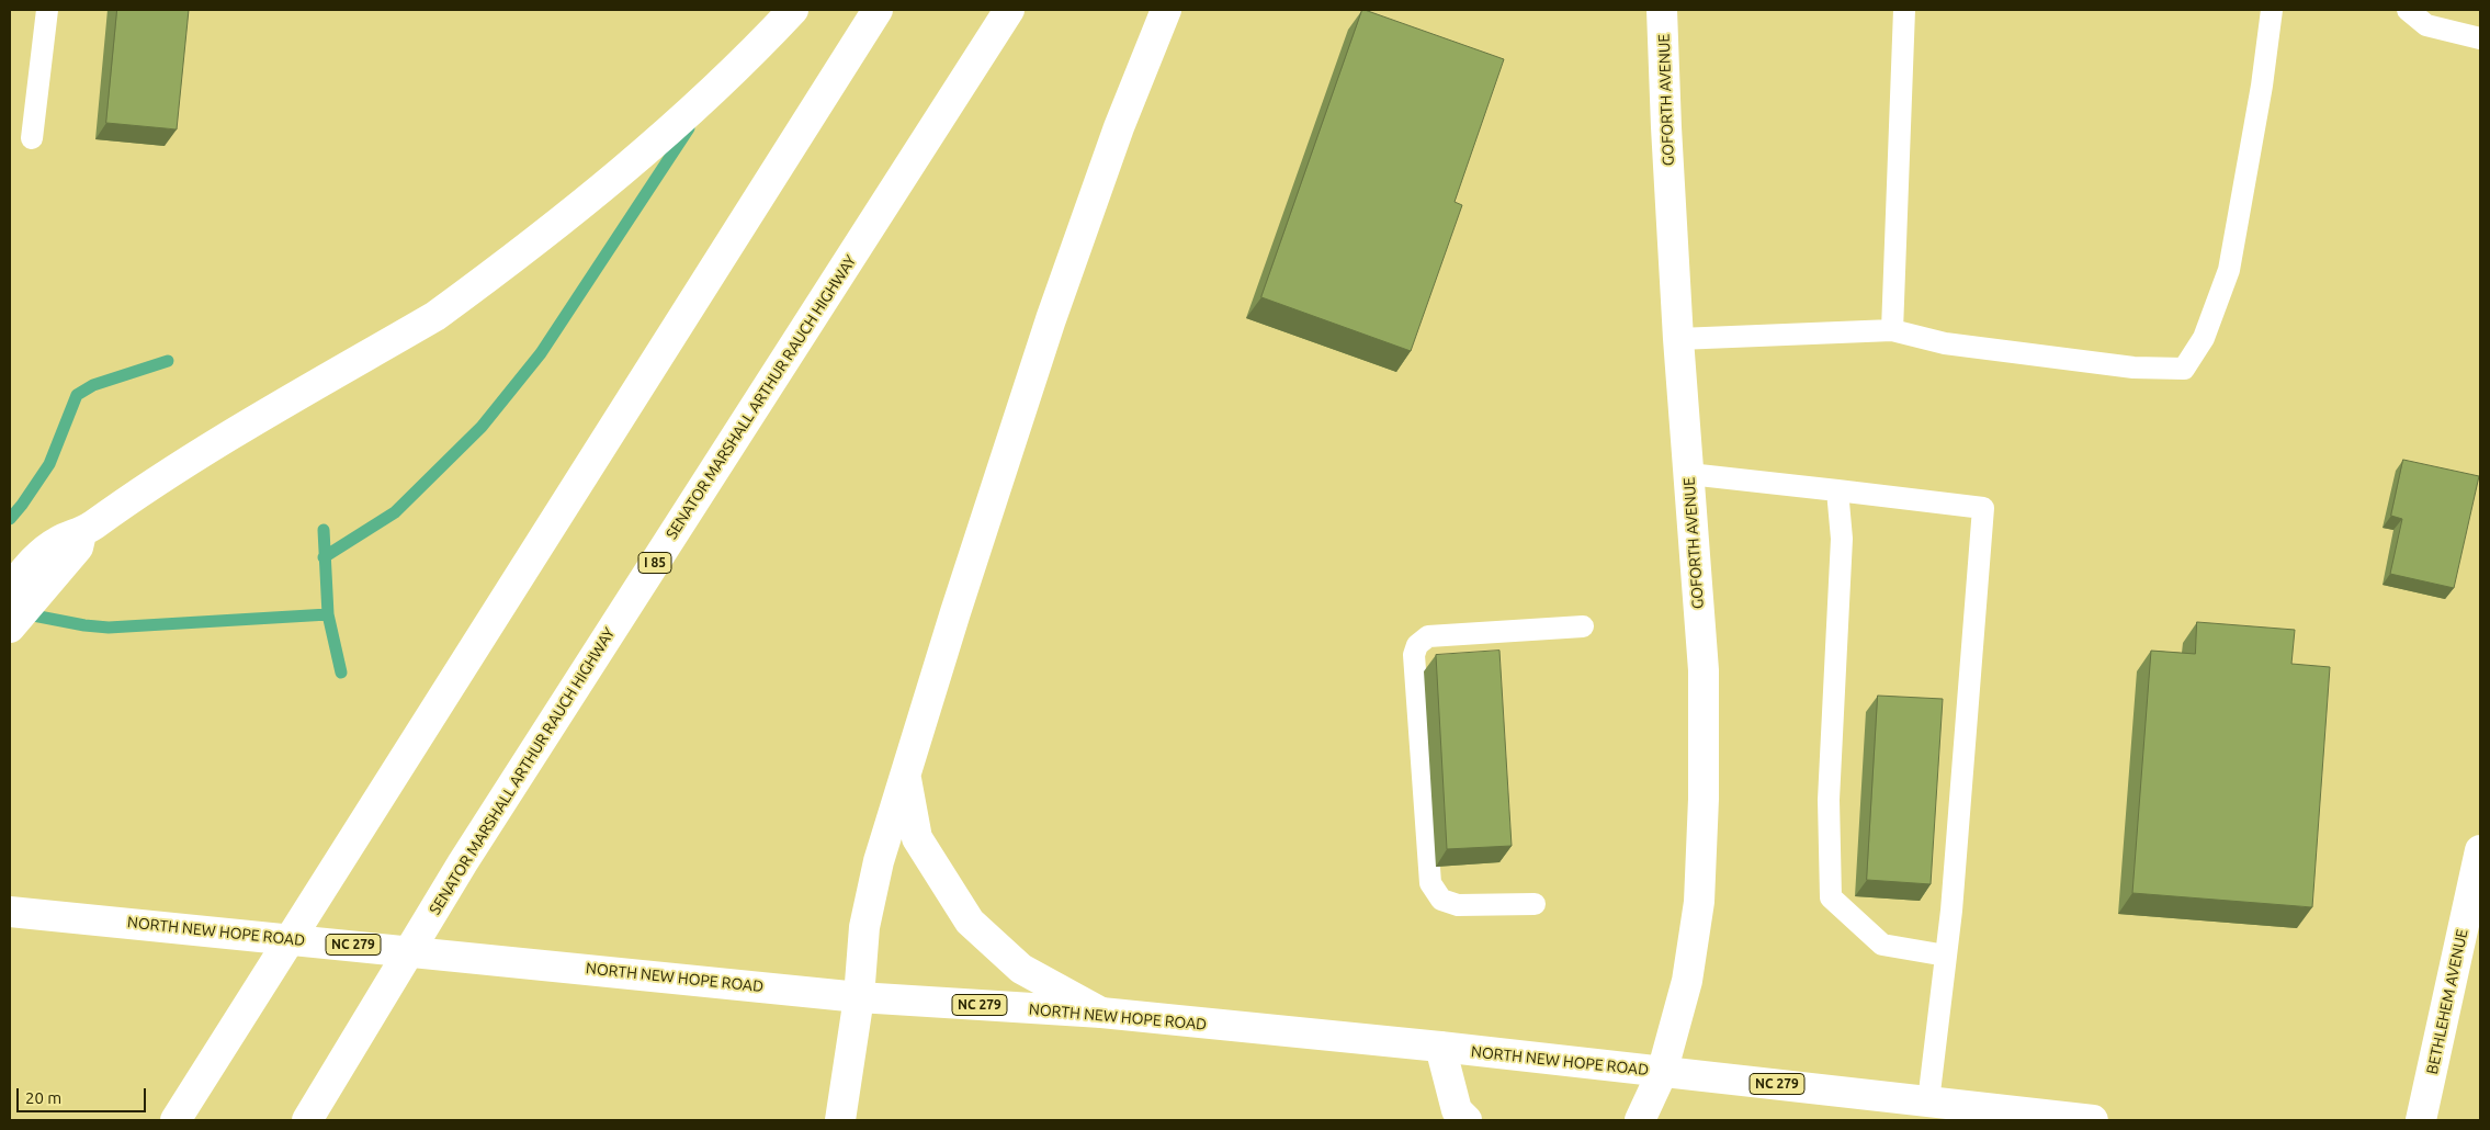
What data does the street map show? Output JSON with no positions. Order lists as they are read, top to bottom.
{
  "streets": {
    "main road": [
      "GOFORTH AVENUE",
      "SENATOR MARSHALL ARTHUR RAUCH HIGHWAY",
      "I 85",
      "NORTH NEW HOPE ROAD",
      "NC 279",
      "BETHLEHEM AVENUE"
    ]
  },
  "crossings": [
    ["GOFORTH AVENUE", "NORTH NEW HOPE ROAD"]
  ],
  "scale_bar": "20 m"
}
